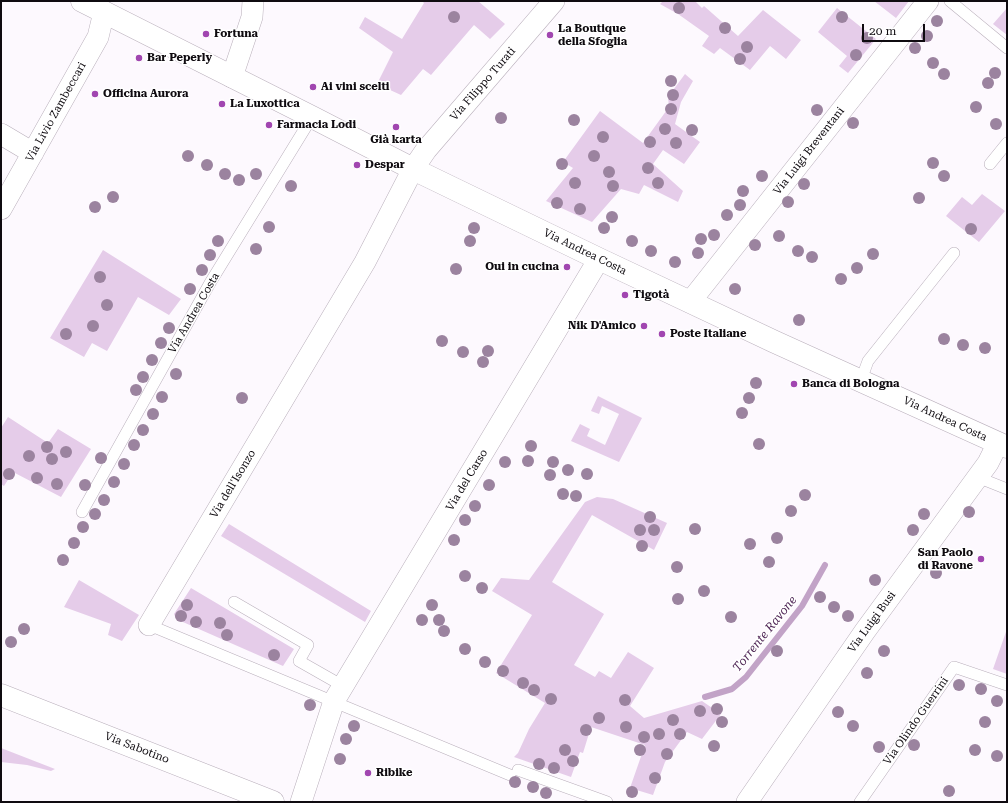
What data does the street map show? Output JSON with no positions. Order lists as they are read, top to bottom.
{
  "streets": {
    "main road": ["Via Andrea Costa", "Via Sabotino"],
    "street": [
      "Via Filippo Turati",
      "Via Livio Zambeccari",
      "Via Luigi Breventani",
      "Via del Carso",
      "Via dell'Isonzo",
      "Via Luigi Busi"
    ],
    "lane": ["Via Olindo Guerrini"]
  },
  "crossings": [
    ["Via Filippo Turati", "Via Andrea Costa"],
    ["Via Filippo Turati", "Via dell'Isonzo"],
    ["Via Livio Zambeccari", "Via Andrea Costa"],
    ["Via Luigi Breventani", "Via Andrea Costa"],
    ["Via Andrea Costa", "Via del Carso"],
    ["Via Andrea Costa", "Via dell'Isonzo"],
    ["Via Andrea Costa", "Via Luigi Busi"],
    ["Via del Carso", "Via dell'Isonzo"]
  ],
  "water": ["Torrente Ravone"],
  "places": [
    "Fortuna",
    "La Boutique della Sfoglia",
    "Bar Peperly",
    "Ai vini scelti",
    "Officina Aurora",
    "La Luxottica",
    "Farmacia Lodi",
    "Già karta",
    "Despar",
    "Oui in cucina",
    "Tigotà",
    "Nik D'Amico",
    "Poste Italiane",
    "Banca di Bologna",
    "San Paolo di Ravone",
    "Ribike"
  ],
  "scale_bar": "20 m"
}
